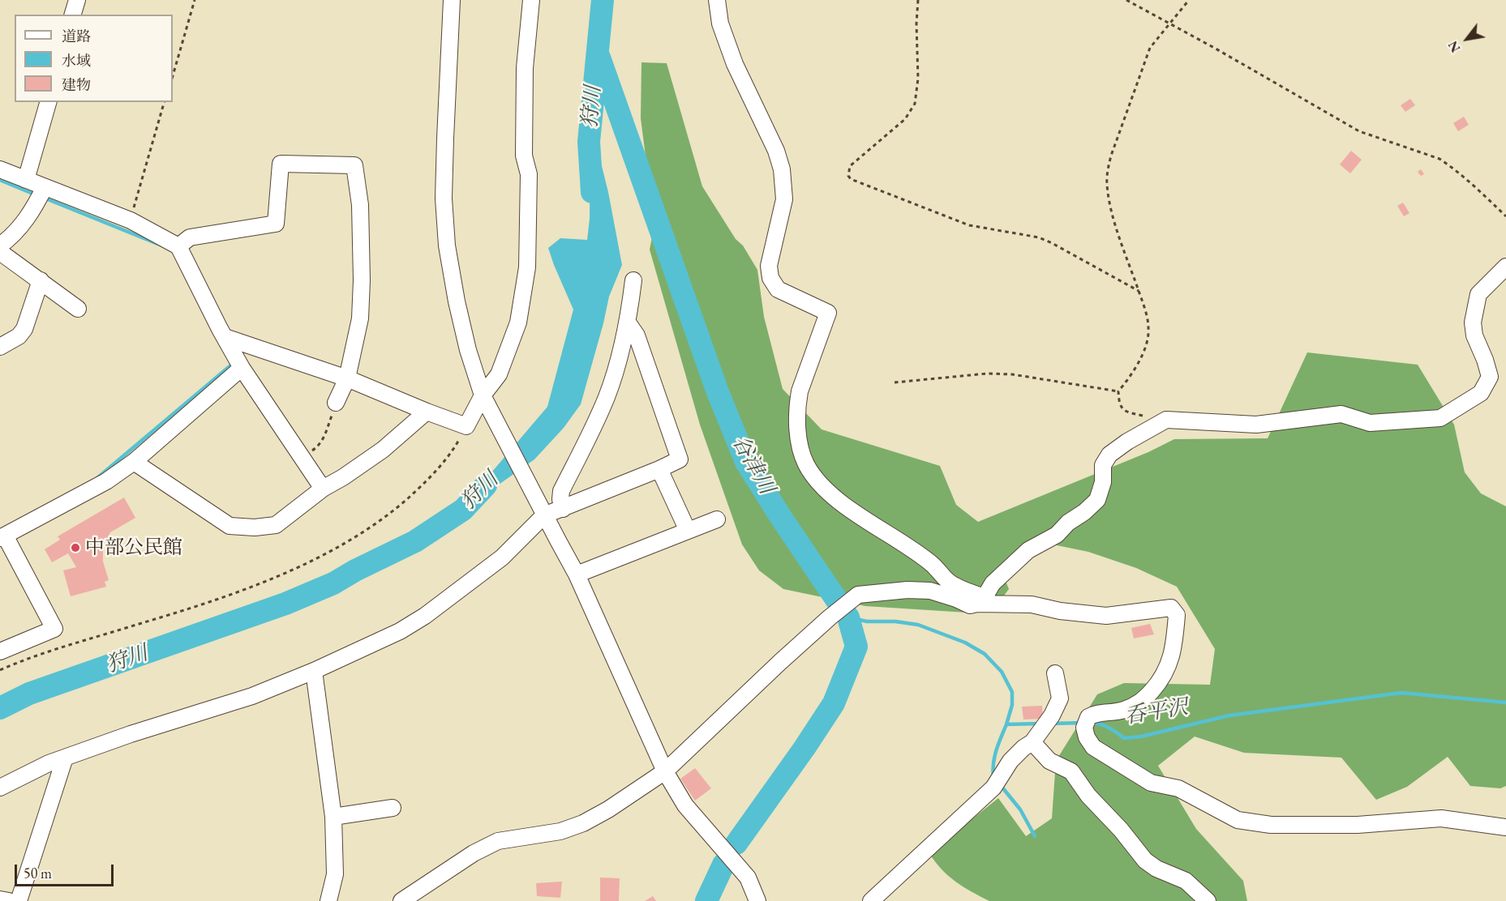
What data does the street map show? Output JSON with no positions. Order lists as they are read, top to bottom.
{
  "water": ["狩川", "谷津川", "呑平沢"],
  "places": ["中部公民館"],
  "legend": ["道路", "水域", "建物"],
  "scale_bar": "50 m",
  "north": "bottom left"
}
